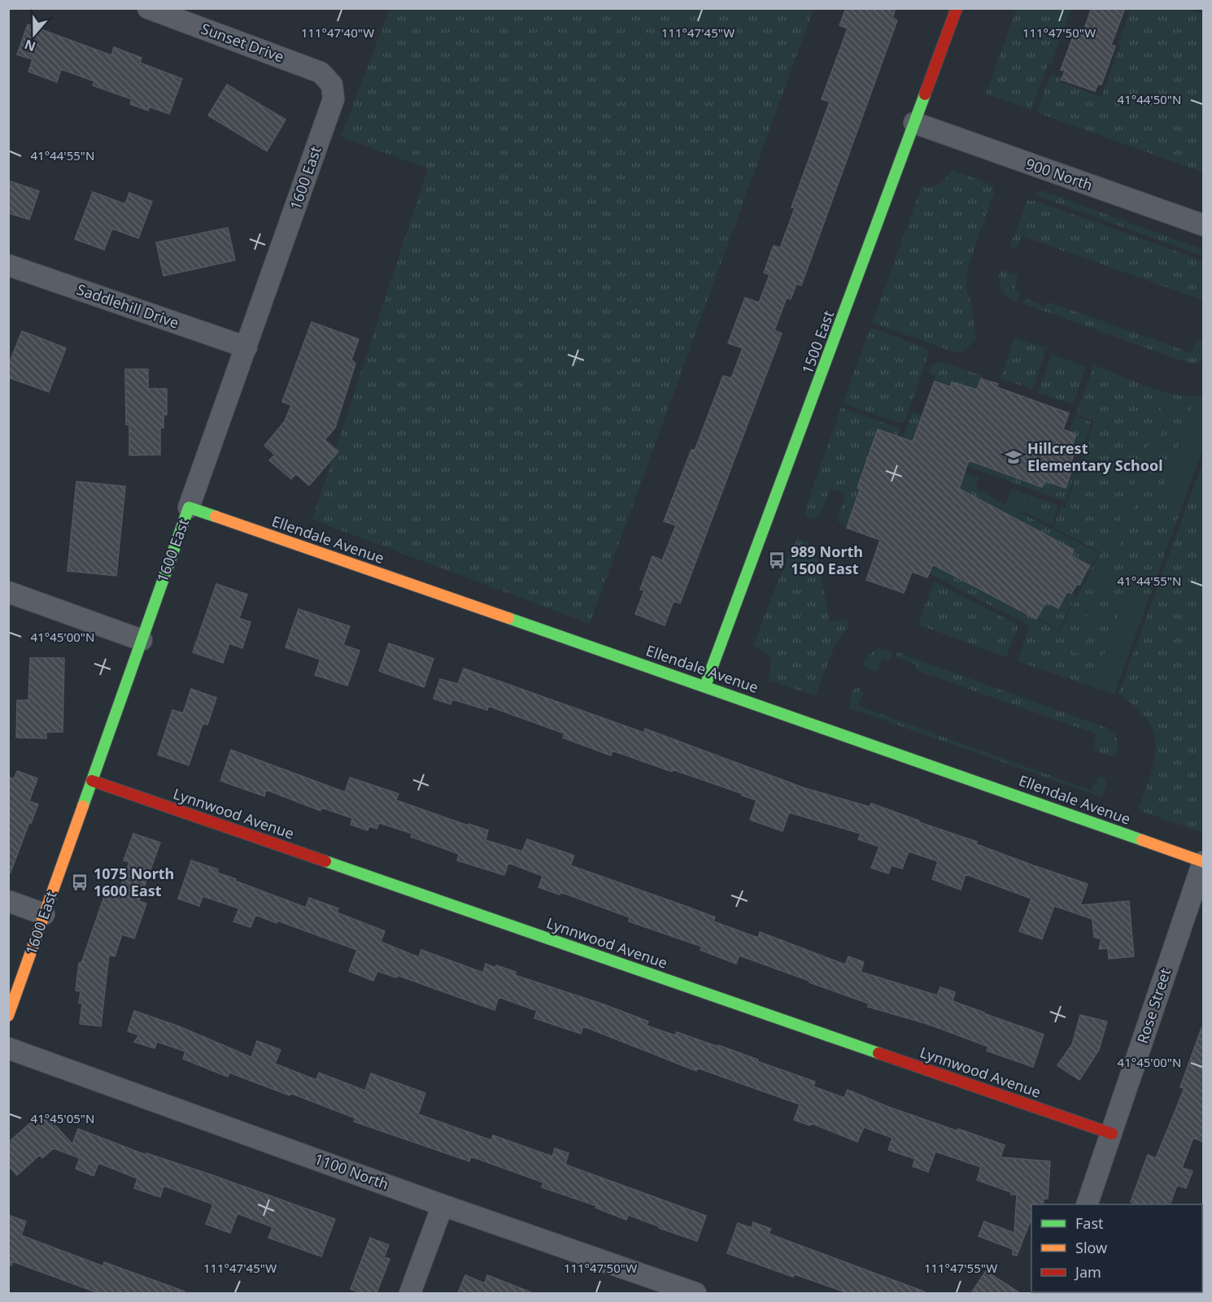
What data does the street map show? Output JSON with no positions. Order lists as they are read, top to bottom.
{
  "streets": {
    "street": [
      "Sunset Drive",
      "900 North",
      "1600 East",
      "Saddlehill Drive",
      "1500 East",
      "Ellendale Avenue",
      "Lynnwood Avenue",
      "Rose Street",
      "1100 North"
    ]
  },
  "crossings": [
    ["Sunset Drive", "1600 East"],
    ["900 North", "1500 East"],
    ["1600 East", "Saddlehill Drive"],
    ["1600 East", "Ellendale Avenue"],
    ["1600 East", "Lynnwood Avenue"],
    ["1500 East", "Ellendale Avenue"],
    ["Ellendale Avenue", "Rose Street"],
    ["Lynnwood Avenue", "Rose Street"]
  ],
  "places": {
    "school or university": ["Hillcrest Elementary School"],
    "bus stop": ["989 North 1500 East", "1075 North 1600 East"]
  },
  "legend": ["Fast", "Slow", "Jam"],
  "north": "bottom",
  "coordinates": [
    "111°47'40\"W",
    "111°47'45\"W",
    "111°47'50\"W",
    "41°44'50\"N",
    "41°44'55\"N",
    "41°45'00\"N",
    "41°45'05\"N",
    "111°47'55\"W"
  ]
}
